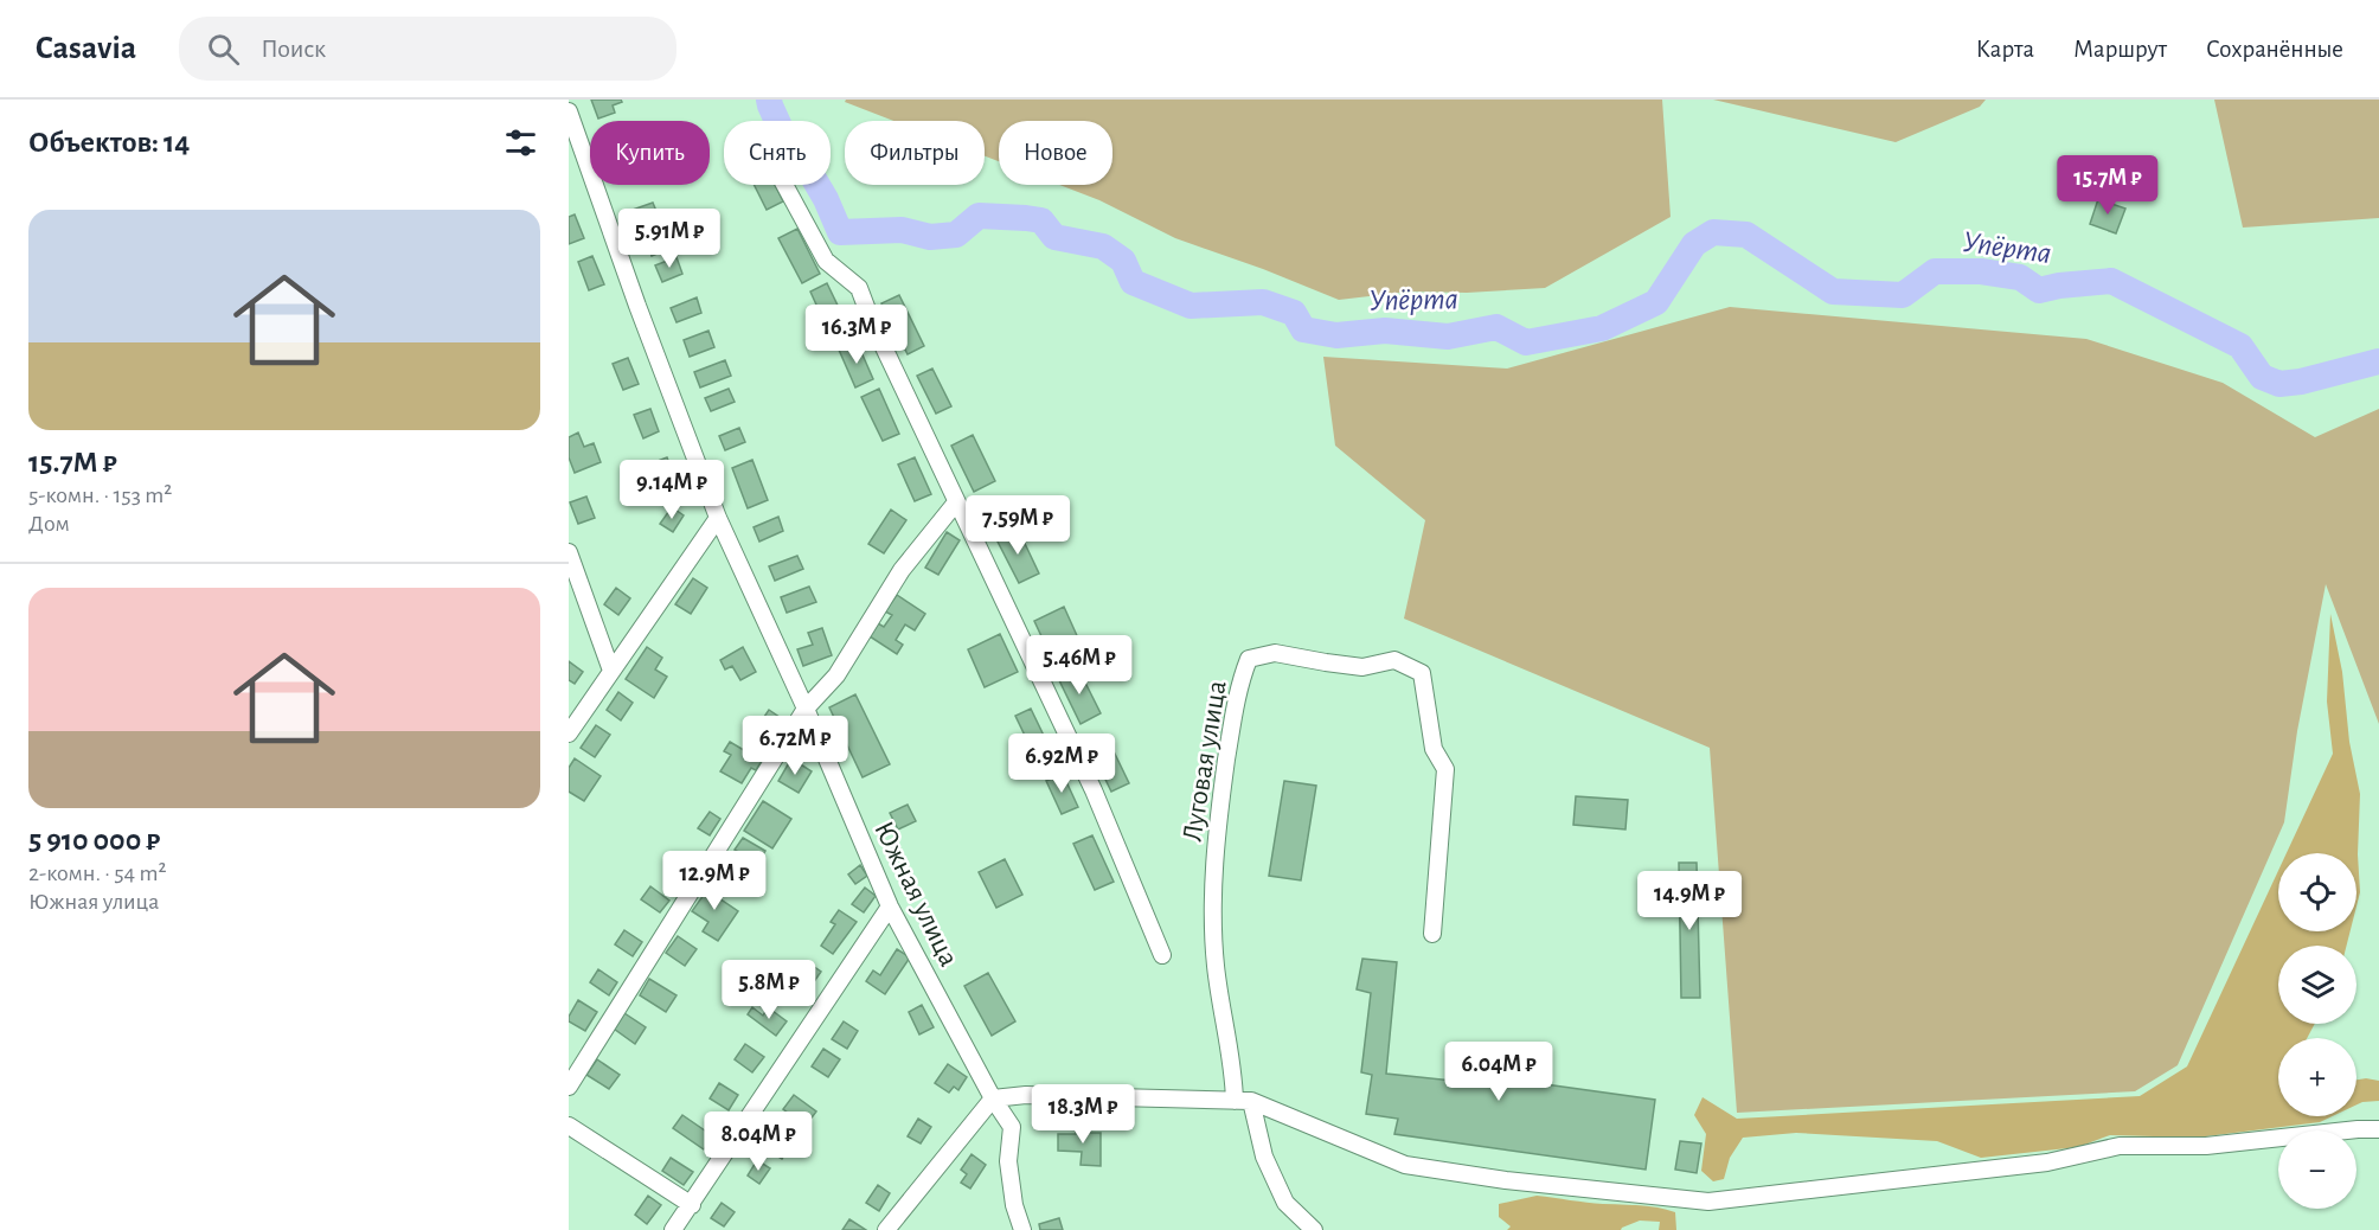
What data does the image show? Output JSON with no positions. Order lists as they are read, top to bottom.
{
  "streets": {
    "street": ["Луговая улица", "Южная улица"]
  },
  "water": ["Упёрта"],
  "page": {
    "header": "Casavia",
    "search": "Поиск",
    "nav": ["Карта", "Маршрут", "Сохранённые"],
    "heading": "Объектов: 14",
    "chip": [
      "Купить",
      "Снять",
      "Фильтры",
      "Новое"
    ],
    "price": [
      "15.7M ₽",
      "5.91M ₽",
      "16.3M ₽",
      "9.14M ₽",
      "7.59M ₽",
      "5.46M ₽",
      "6.72M ₽",
      "6.92M ₽",
      "12.9M ₽",
      "14.9M ₽",
      "5.8M ₽",
      "6.04M ₽",
      "18.3M ₽",
      "8.04M ₽"
    ],
    "list": [
      {
        "name": "15.7M ₽",
        "note": "5-комн. · 153 m² · Дом"
      },
      {
        "name": "5 910 000 ₽",
        "note": "2-комн. · 54 m² · Южная улица"
      }
    ],
    "map_buttons": ["+", "−"]
  }
}
